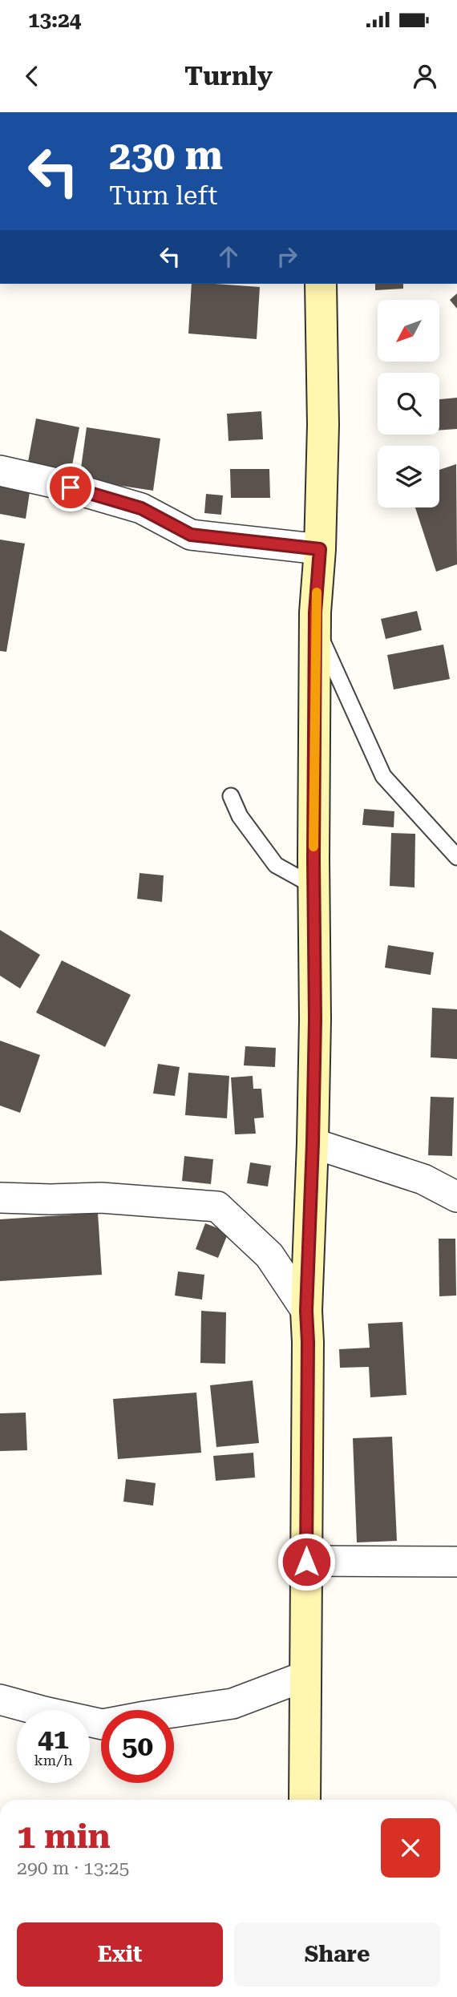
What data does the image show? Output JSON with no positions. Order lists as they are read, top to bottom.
{
  "north": "bottom left",
  "page": {
    "status": "13:24",
    "header": "Turnly",
    "turn": ["230 m", "Turn left"],
    "speed": "41 km/h",
    "limit": "50",
    "heading": ["1 min", "290 m · 13:25"],
    "buttons": ["Exit", "Share"]
  }
}
